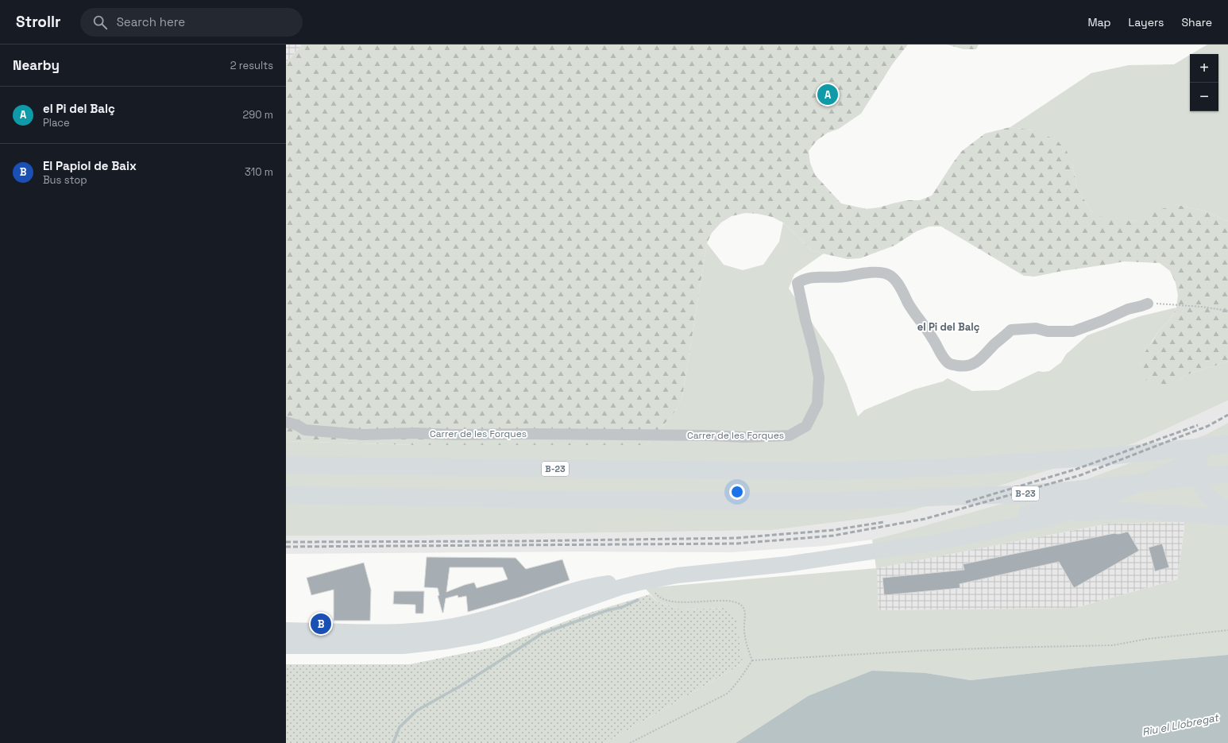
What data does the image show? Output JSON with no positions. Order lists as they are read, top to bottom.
{
  "streets": {
    "highway": ["B-23"],
    "street": ["Carrer de les Forques"]
  },
  "districts": ["el Pi del Balç"],
  "water": ["Riu el Llobregat"],
  "page": {
    "header": "Strollr",
    "search": "Search here",
    "nav": ["Map", "Layers", "Share"],
    "heading": ["Nearby", "2 results"],
    "map_buttons": ["+", "−"],
    "pins": ["A", "B"],
    "list": [
      {
        "mark": "A",
        "name": "el Pi del Balç",
        "note": "Place",
        "value": "290 m"
      },
      {
        "mark": "B",
        "name": "El Papiol de Baix",
        "note": "Bus stop",
        "value": "310 m"
      }
    ]
  }
}
